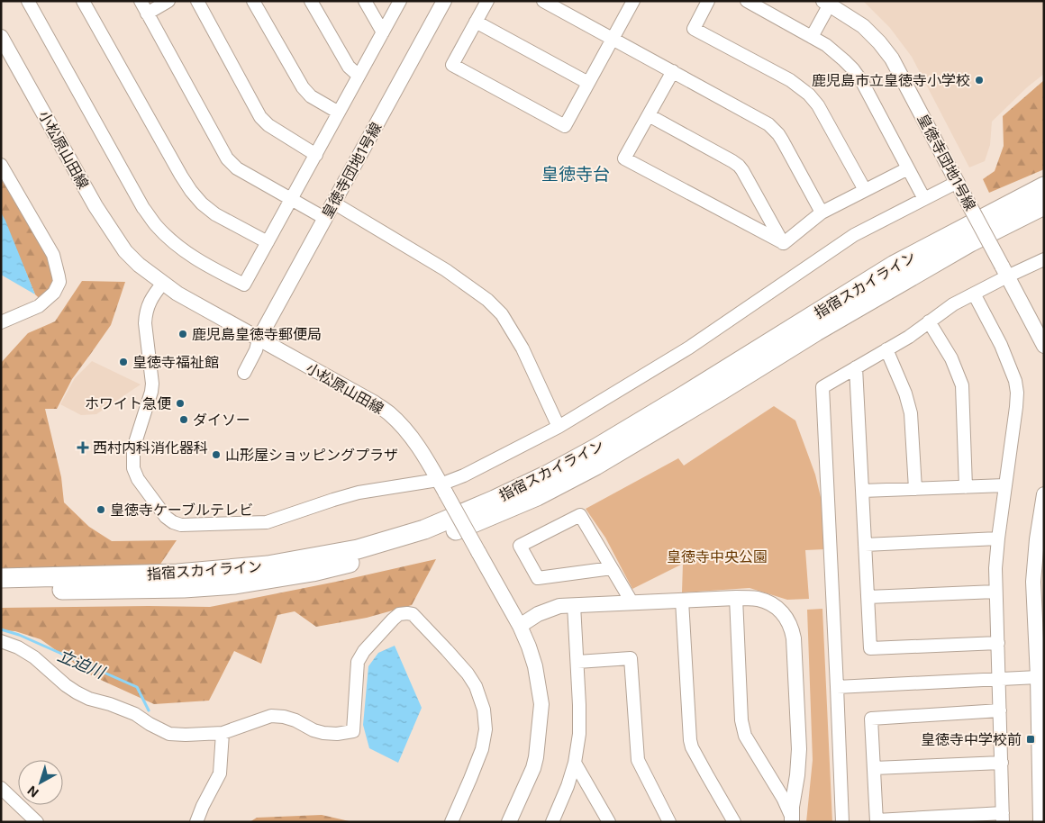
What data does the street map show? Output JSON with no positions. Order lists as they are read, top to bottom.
{
  "streets": {
    "main road": ["指宿スカイライン"],
    "street": ["小松原山田線", "皇徳寺団地1号線"]
  },
  "crossings": [
    ["小松原山田線", "皇徳寺団地1号線"]
  ],
  "districts": ["皇徳寺台"],
  "water": ["立迫川"],
  "parks": ["皇徳寺中央公園"],
  "places": {
    "other": [
      "鹿児島市立皇徳寺小学校",
      "鹿児島皇徳寺郵便局",
      "皇徳寺福祉館",
      "ホワイト急便",
      "ダイソー",
      "山形屋ショッピングプラザ",
      "皇徳寺ケーブルテレビ"
    ],
    "health": ["西村内科消化器科"],
    "transit": ["皇徳寺中学校前"]
  },
  "north": "bottom left"
}
